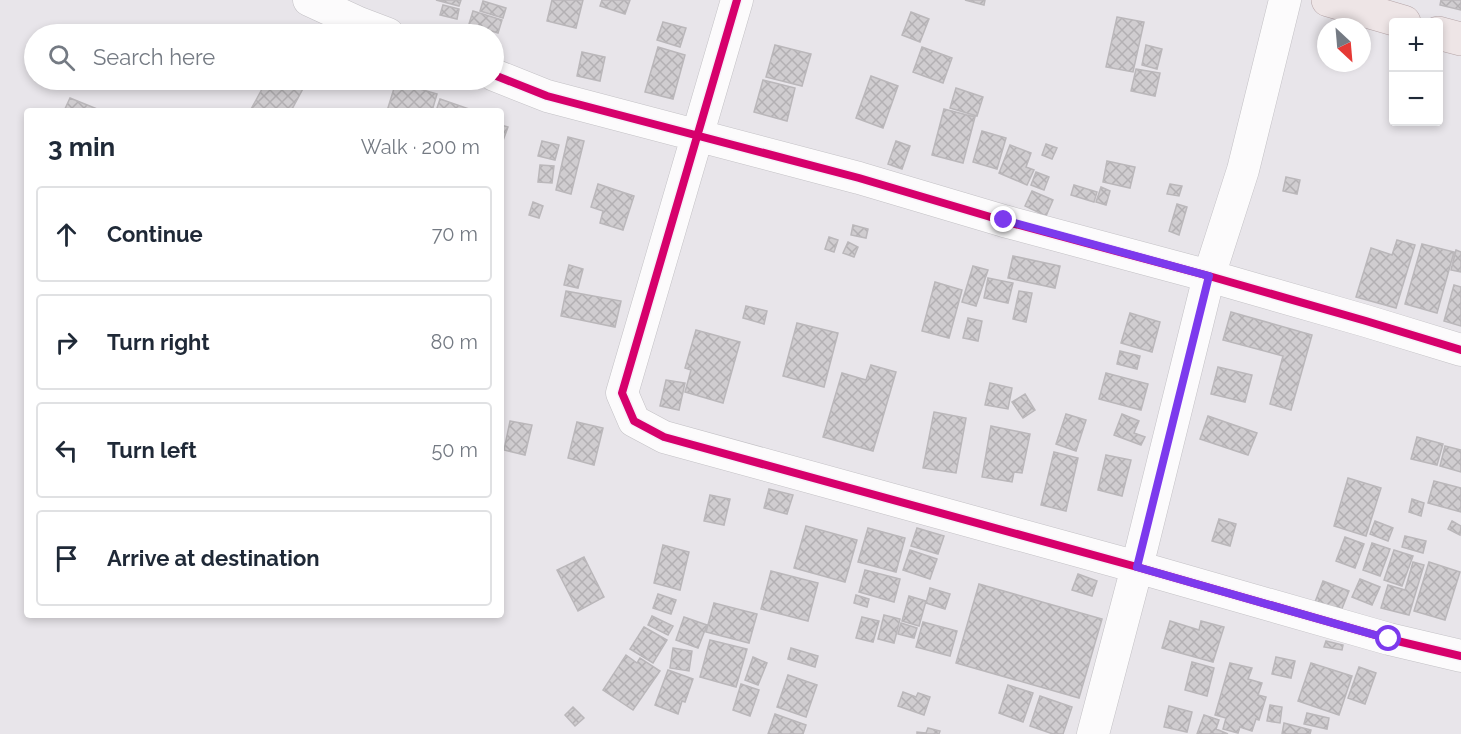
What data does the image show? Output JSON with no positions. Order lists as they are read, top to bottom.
{
  "north": "bottom right",
  "page": {
    "map_buttons": ["+", "−"],
    "search": "Search here",
    "heading": ["3 min", "Walk · 200 m"],
    "list": [
      ["Continue", "70 m"],
      ["Turn right", "80 m"],
      ["Turn left", "50 m"],
      "Arrive at destination"
    ]
  }
}
